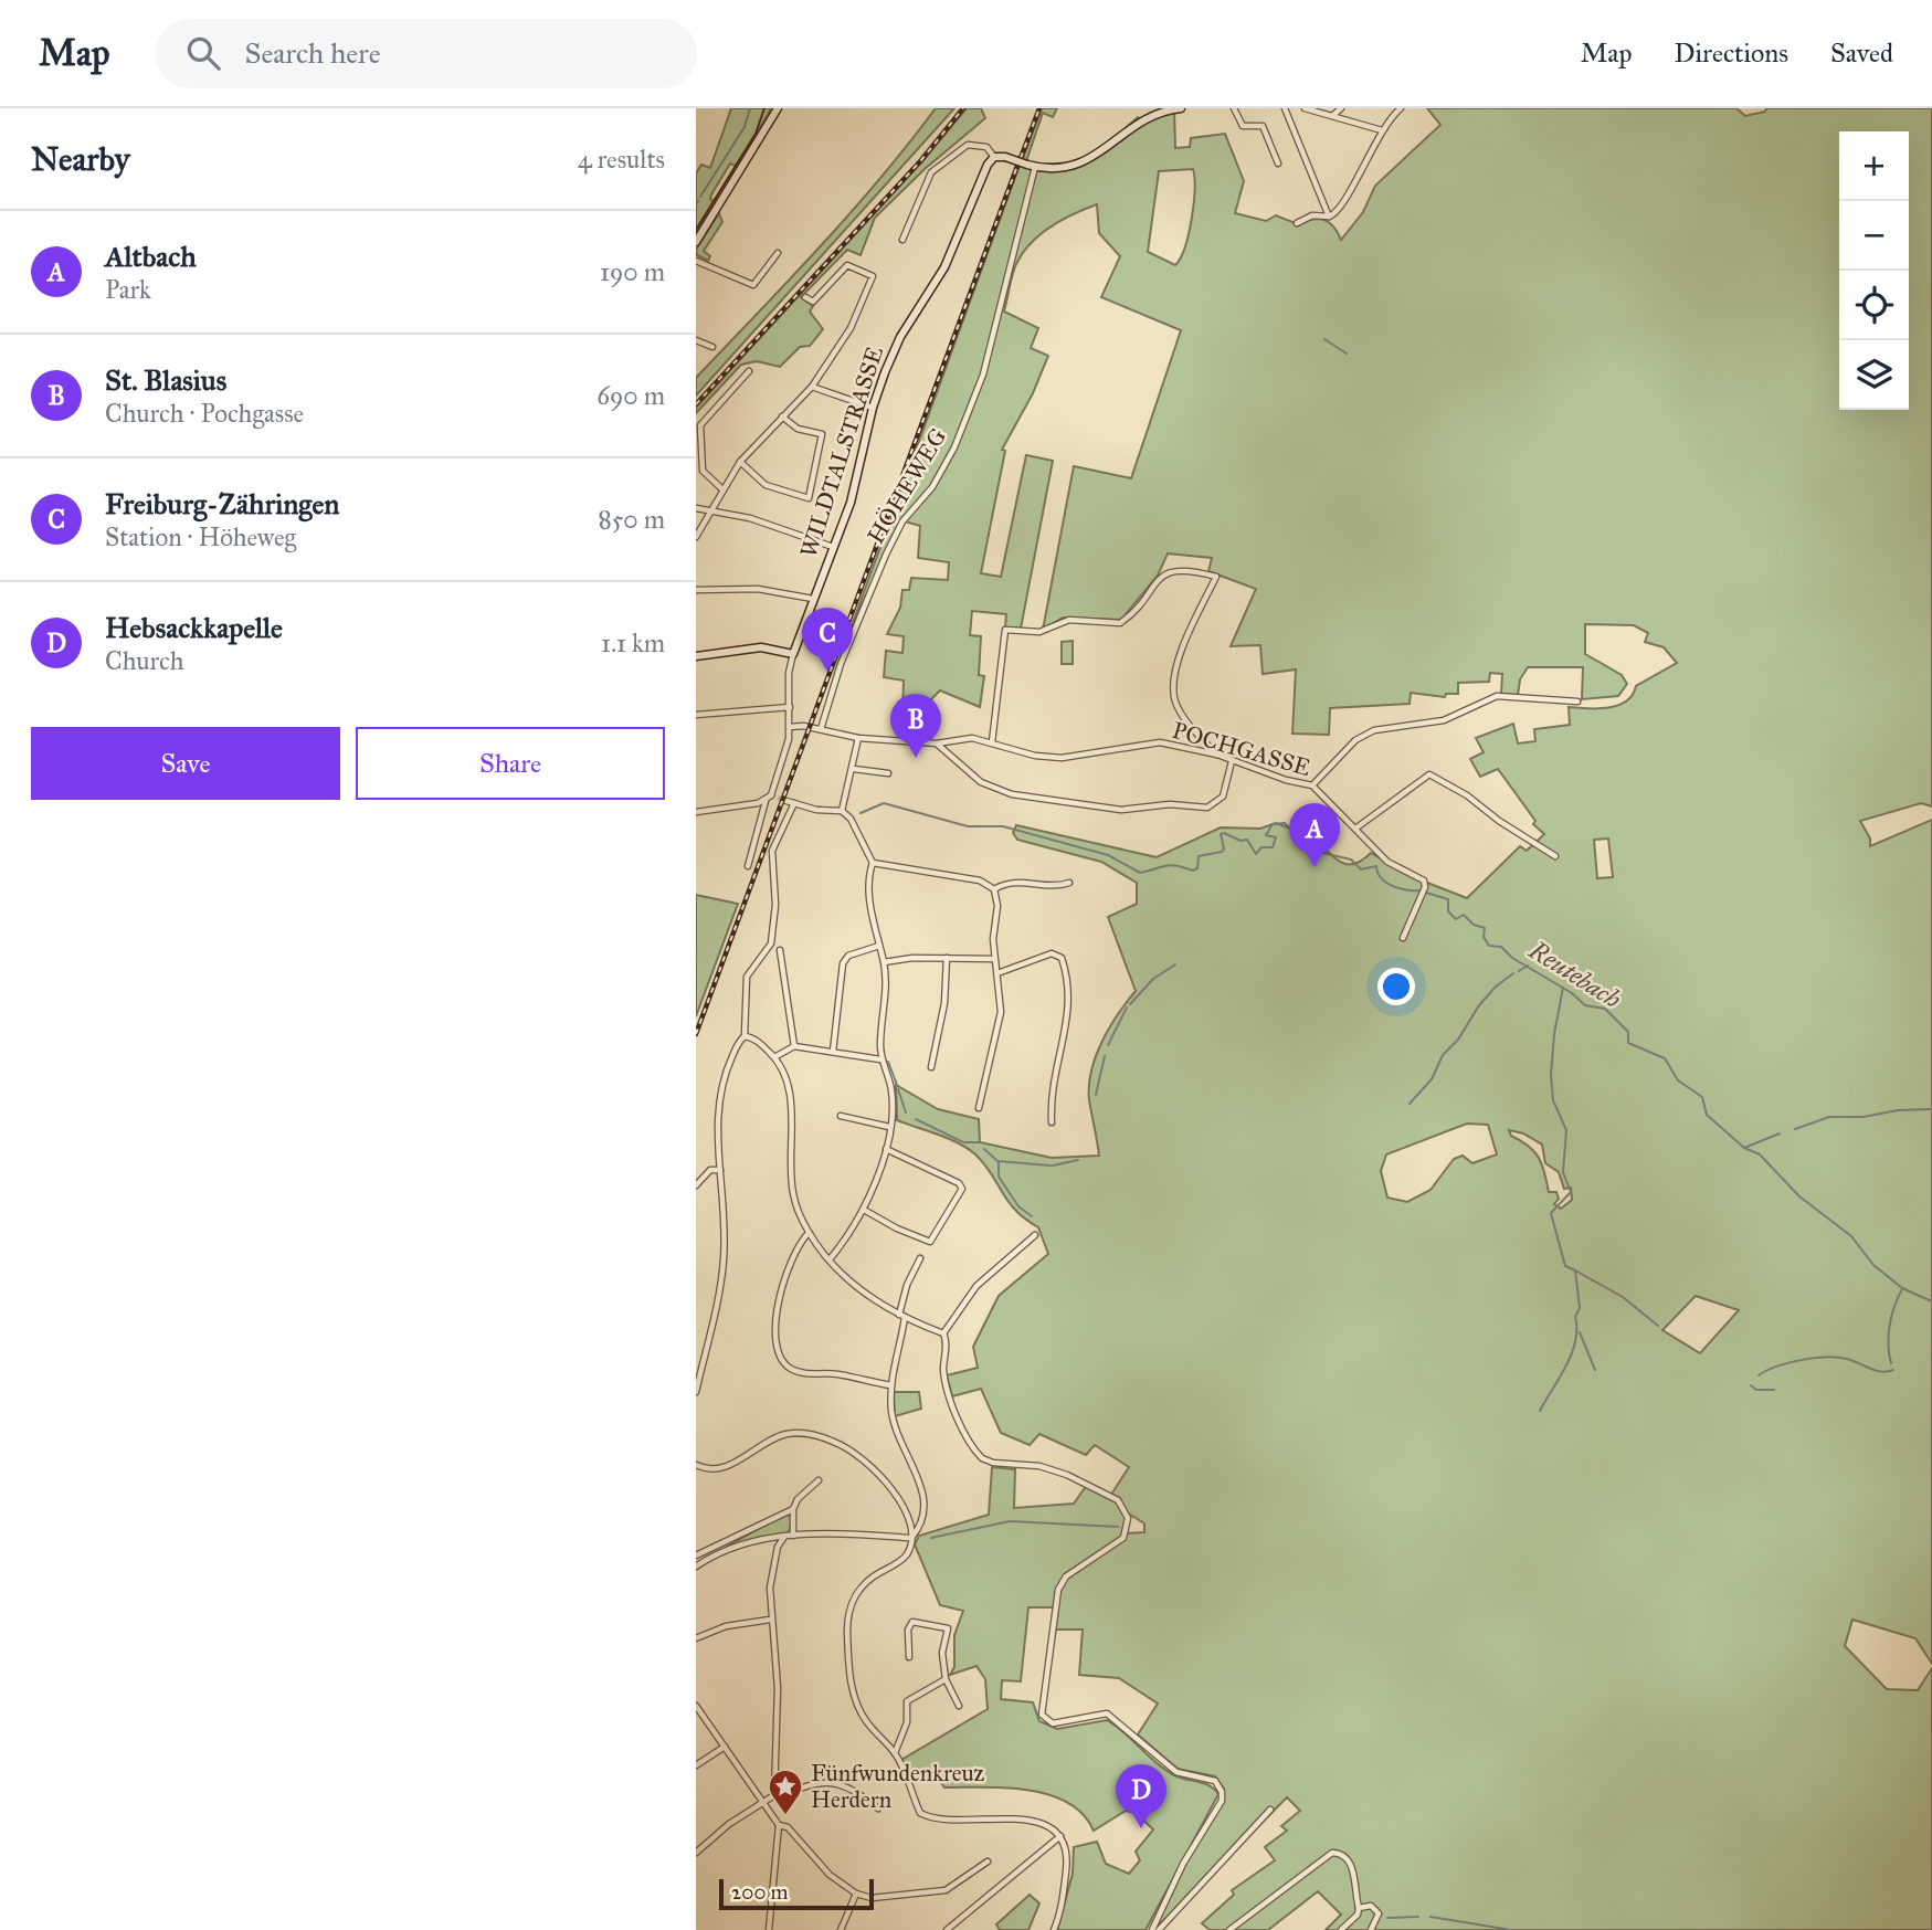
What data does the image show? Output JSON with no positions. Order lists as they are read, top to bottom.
{
  "streets": {
    "street": ["WILDTALSTRASSE", "HÖHEWEG", "POCHGASSE"]
  },
  "crossings": [
    ["WILDTALSTRASSE", "POCHGASSE"],
    ["HÖHEWEG", "POCHGASSE"]
  ],
  "water": ["Reutebach"],
  "places": {
    "place": ["Fünfwundenkreuz Herdern"]
  },
  "scale_bar": "200 m",
  "page": {
    "header": "Map",
    "search": "Search here",
    "nav": ["Map", "Directions", "Saved"],
    "heading": ["Nearby", "4 results"],
    "map_buttons": ["+", "−"],
    "list": [
      {
        "mark": "A",
        "name": "Altbach",
        "note": "Park",
        "value": "190 m"
      },
      {
        "mark": "B",
        "name": "St. Blasius",
        "note": "Church · Pochgasse",
        "value": "690 m"
      },
      {
        "mark": "C",
        "name": "Freiburg-Zähringen",
        "note": "Station · Höheweg",
        "value": "850 m"
      },
      {
        "mark": "D",
        "name": "Hebsackkapelle",
        "note": "Church",
        "value": "1.1 km"
      }
    ],
    "pins": [
      "C",
      "B",
      "A",
      "D"
    ],
    "buttons": ["Save", "Share"],
    "scale": "200 m"
  }
}
